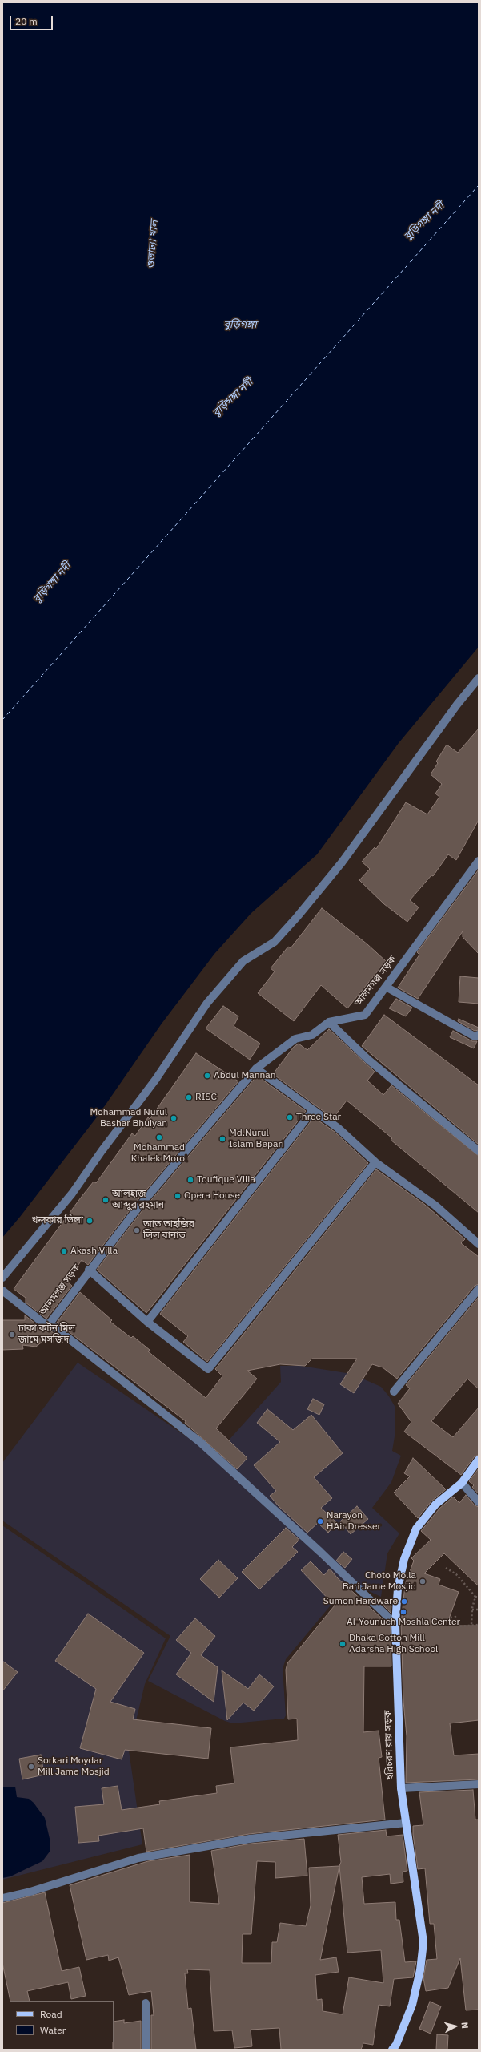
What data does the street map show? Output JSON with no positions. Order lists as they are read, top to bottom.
{
  "streets": {
    "main road": ["হরিচরণ রায় সড়ক"],
    "street": ["আলমগঞ্জ সড়ক"]
  },
  "water": ["বুড়িগঙ্গা নদী", "শুভাঢ্যা খাল", "বুড়িগঙ্গা"],
  "places": [
    "Abdul Mannan",
    "RISC",
    "Three Star",
    "Mohammad Nurul Bashar Bhuiyan",
    "Mohammad Khalek Morol",
    "Md.Nurul Islam Bepari",
    "Toufique Villa",
    "Opera House",
    "আলহাজ আব্দুর রহমান",
    "খন্দকার ভিলা",
    "আত তাহজিব লিল বানাত",
    "Akash Villa",
    "ঢাকা কটন মিল জামে মসজিদ",
    "Narayon HAir Dresser",
    "Choto Molla Bari Jame Mosjid",
    "Sumon Hardware",
    "Al-Younuch Moshla Center",
    "Dhaka Cotton Mill Adarsha High School",
    "Sorkari Moydar Mill Jame Mosjid"
  ],
  "legend": ["Road", "Water"],
  "scale_bar": "20 m",
  "north": "right"
}
